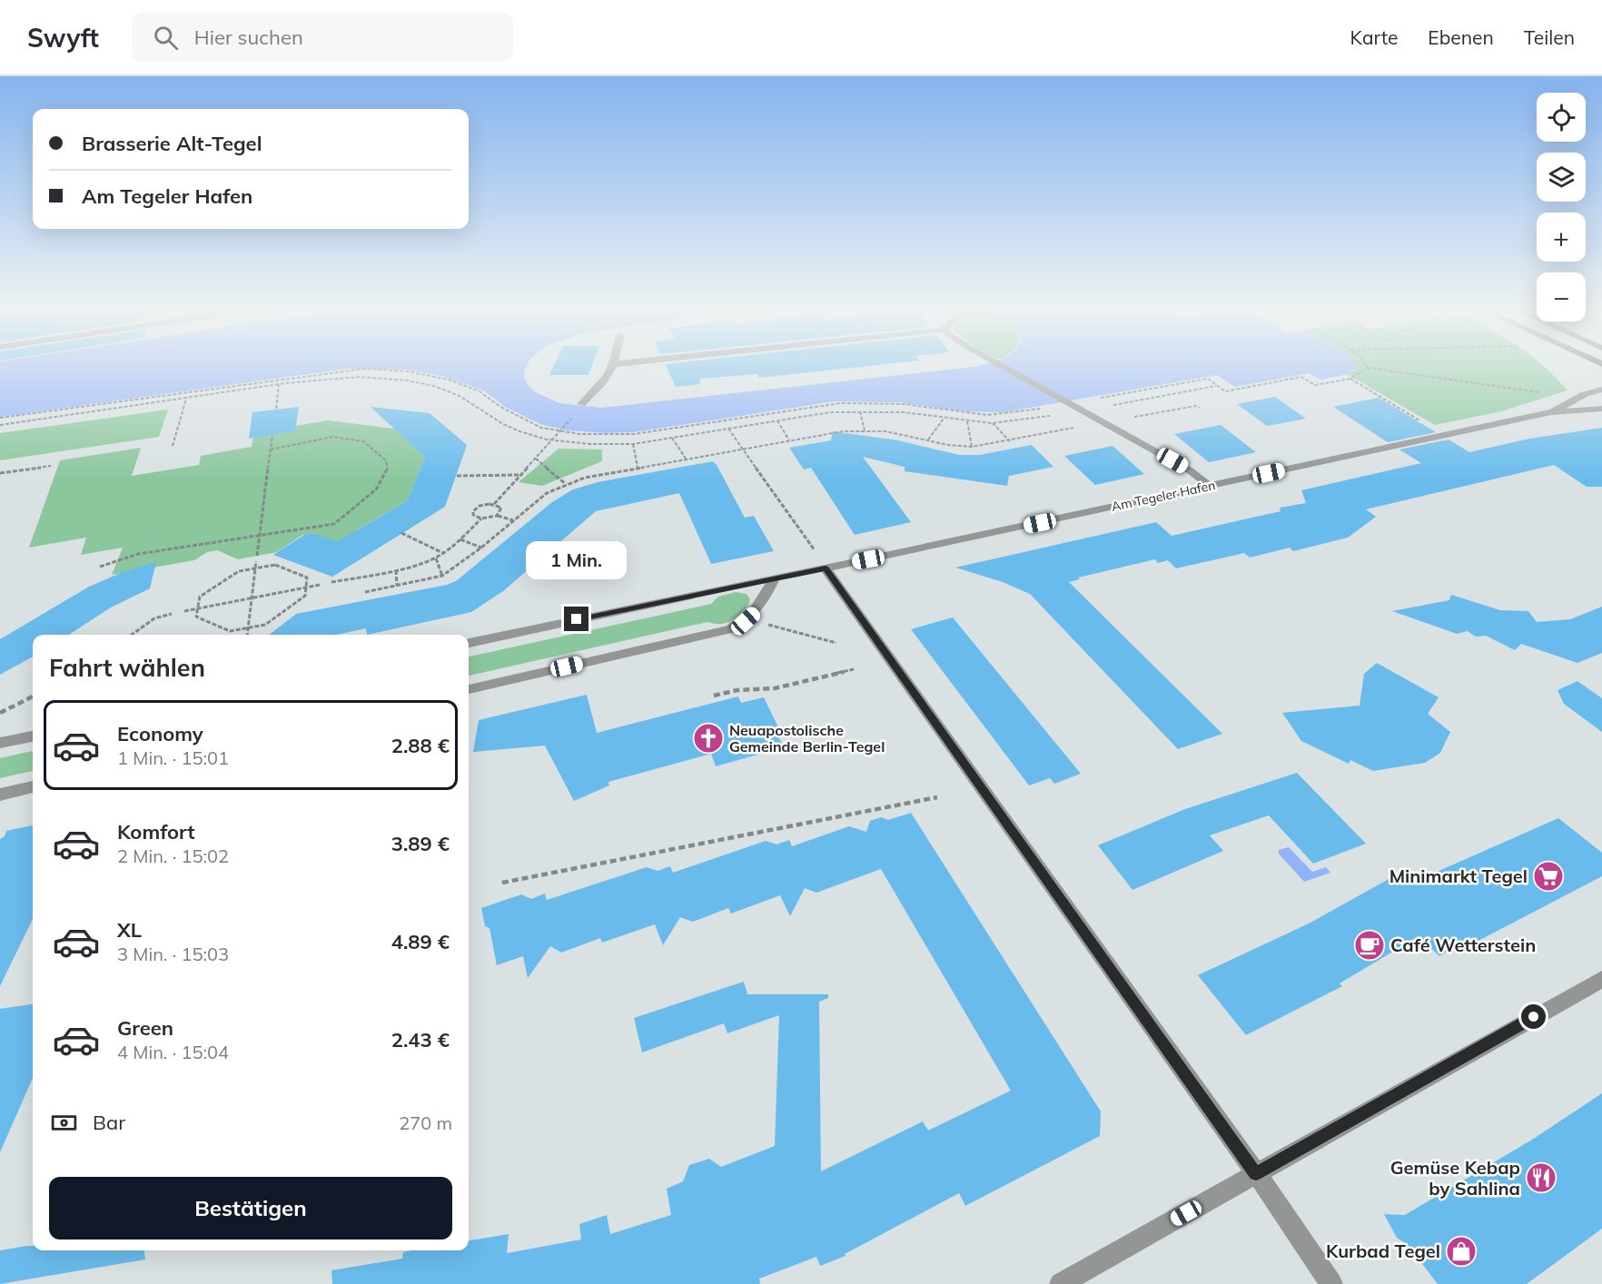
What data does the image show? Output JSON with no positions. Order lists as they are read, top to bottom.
{
  "streets": {
    "street": ["Am Tegeler Hafen"]
  },
  "places": {
    "church": ["Neuapostolische Gemeinde Berlin-Tegel"],
    "supermarket": ["Minimarkt Tegel"],
    "cafe": ["Café Wetterstein"],
    "restaurant": ["Gemüse Kebap by Sahlina"],
    "shop": ["Kurbad Tegel"]
  },
  "page": {
    "header": "Swyft",
    "search": "Hier suchen",
    "nav": ["Karte", "Ebenen", "Teilen"],
    "map_buttons": ["+", "−"],
    "banner": ["Brasserie Alt-Tegel", "Am Tegeler Hafen"],
    "bubble": "1 Min.",
    "heading": "Fahrt wählen",
    "list": [
      {
        "name": "Economy",
        "note": "1 Min. · 15:01",
        "value": "2.88 €"
      },
      {
        "name": "Komfort",
        "note": "2 Min. · 15:02",
        "value": "3.89 €"
      },
      {
        "name": "XL",
        "note": "3 Min. · 15:03",
        "value": "4.89 €"
      },
      {
        "name": "Green",
        "note": "4 Min. · 15:04",
        "value": "2.43 €"
      }
    ],
    "pay": ["Bar", "270 m"],
    "buttons": "Bestätigen"
  }
}
